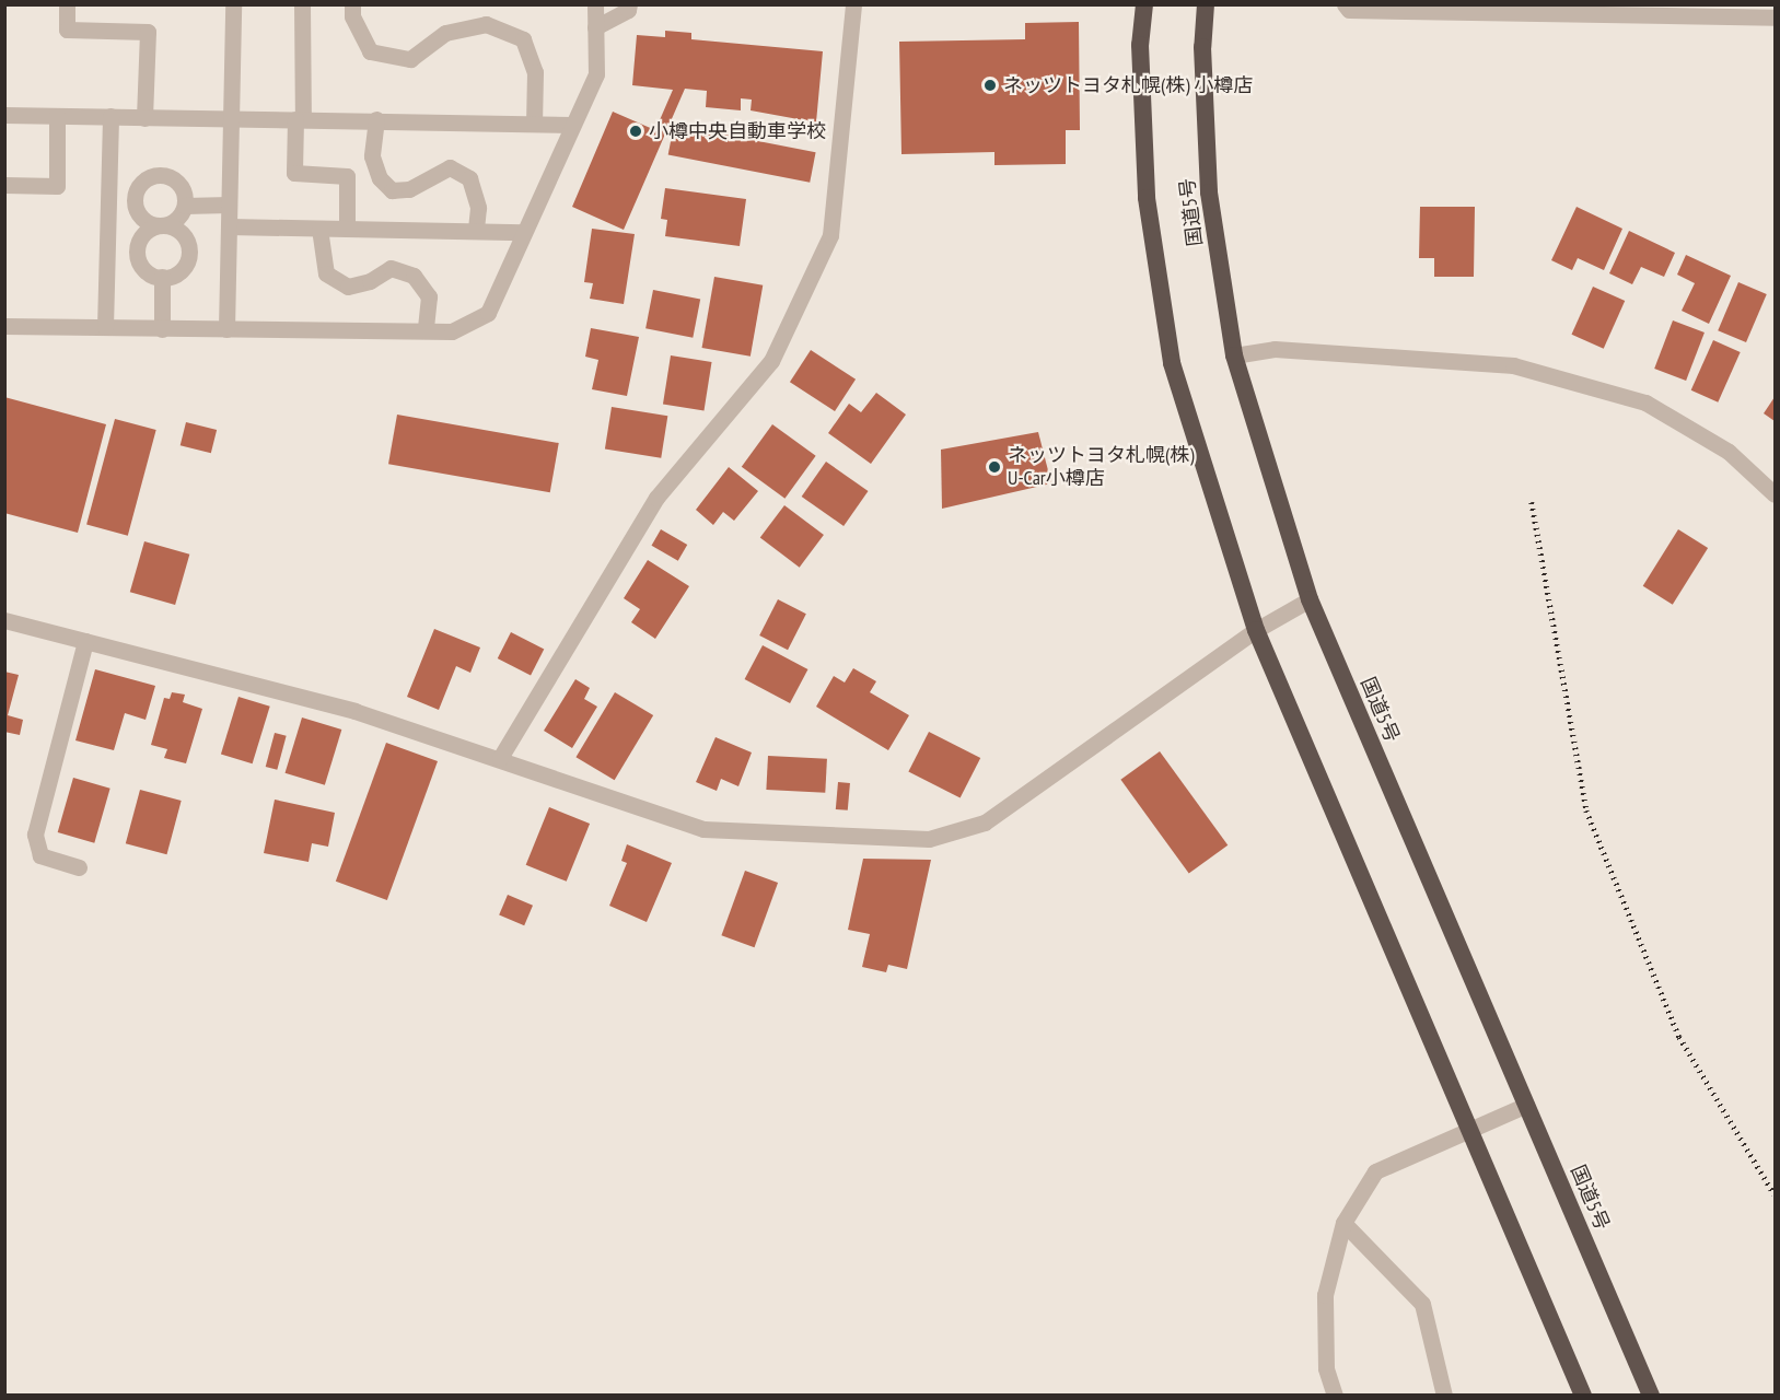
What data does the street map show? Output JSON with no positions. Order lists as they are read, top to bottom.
{
  "streets": {
    "highway": ["国道5号"]
  },
  "places": ["ネッツトヨタ札幌(株) 小樽店", "小樽中央自動車学校", "ネッツトヨタ札幌(株) U-Car小樽店"]
}
